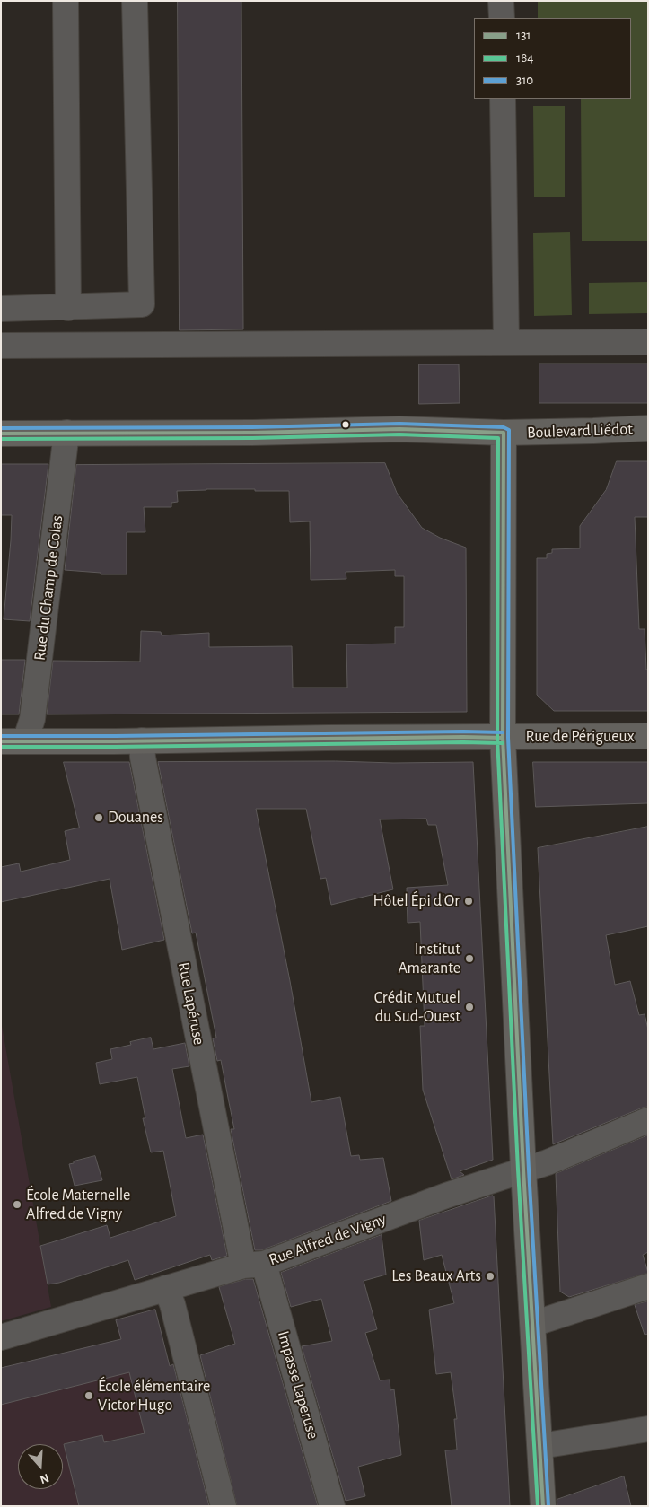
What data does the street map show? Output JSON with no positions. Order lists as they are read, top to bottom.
{
  "streets": {
    "main road": ["Boulevard Liédot", "Rue de Périgueux"],
    "street": [
      "Rue du Champ de Colas",
      "Rue Lapéruse",
      "Rue Alfred de Vigny",
      "Impasse Laperuse"
    ]
  },
  "crossings": [
    ["Boulevard Liédot", "Rue du Champ de Colas"],
    ["Rue du Champ de Colas", "Rue de Périgueux"],
    ["Rue de Périgueux", "Rue Lapéruse"],
    ["Rue Lapéruse", "Rue Alfred de Vigny"],
    ["Rue Lapéruse", "Impasse Laperuse"],
    ["Rue Alfred de Vigny", "Impasse Laperuse"]
  ],
  "places": [
    "Douanes",
    "Hôtel Épi d'Or",
    "Institut Amarante",
    "Crédit Mutuel du Sud-Ouest",
    "École Maternelle Alfred de Vigny",
    "Les Beaux Arts",
    "École élémentaire Victor Hugo"
  ],
  "lines": ["transit line 310", "transit line 131", "transit line 184"],
  "legend": ["131", "184", "310"],
  "north": "bottom"
}
